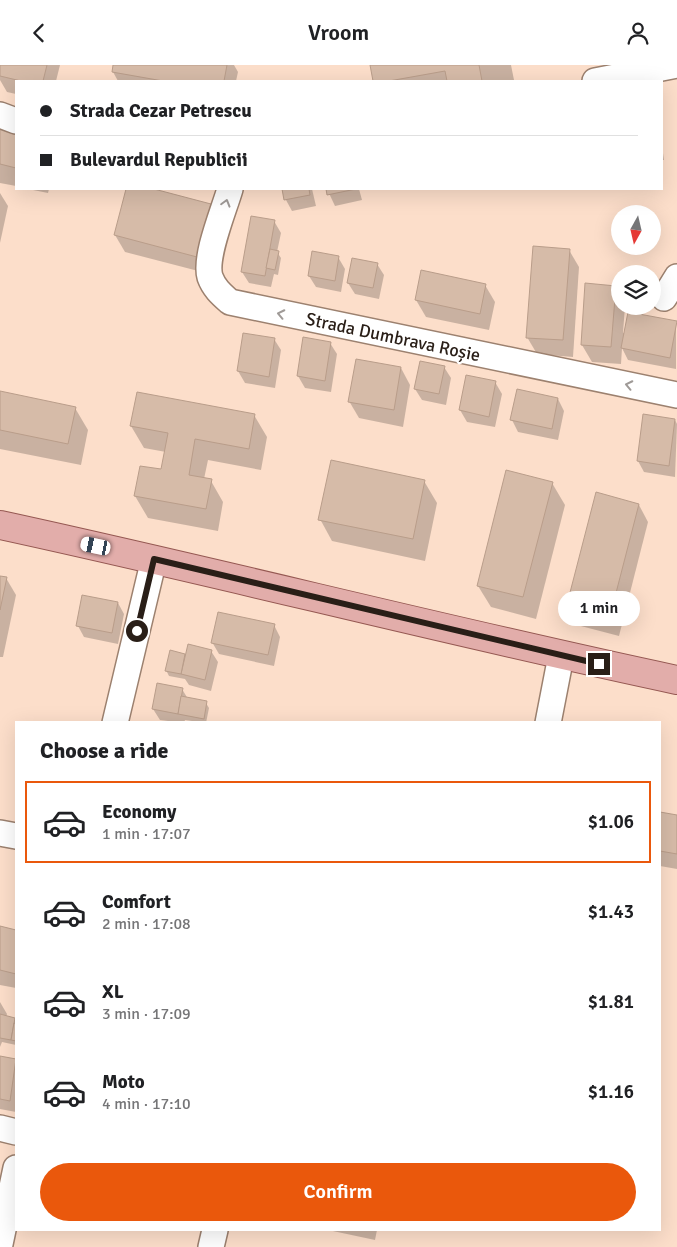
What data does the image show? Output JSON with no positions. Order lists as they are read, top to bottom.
{
  "streets": {
    "street": ["Strada Dumbrava Roșie"]
  },
  "one_way": ["Strada Dumbrava Roșie"],
  "north": "bottom",
  "page": {
    "header": "Vroom",
    "banner": ["Strada Cezar Petrescu", "Bulevardul Republicii"],
    "bubble": "1 min",
    "heading": "Choose a ride",
    "list": [
      {
        "name": "Economy",
        "note": "1 min · 17:07",
        "value": "$1.06"
      },
      {
        "name": "Comfort",
        "note": "2 min · 17:08",
        "value": "$1.43"
      },
      {
        "name": "XL",
        "note": "3 min · 17:09",
        "value": "$1.81"
      },
      {
        "name": "Moto",
        "note": "4 min · 17:10",
        "value": "$1.16"
      }
    ],
    "buttons": "Confirm"
  }
}
